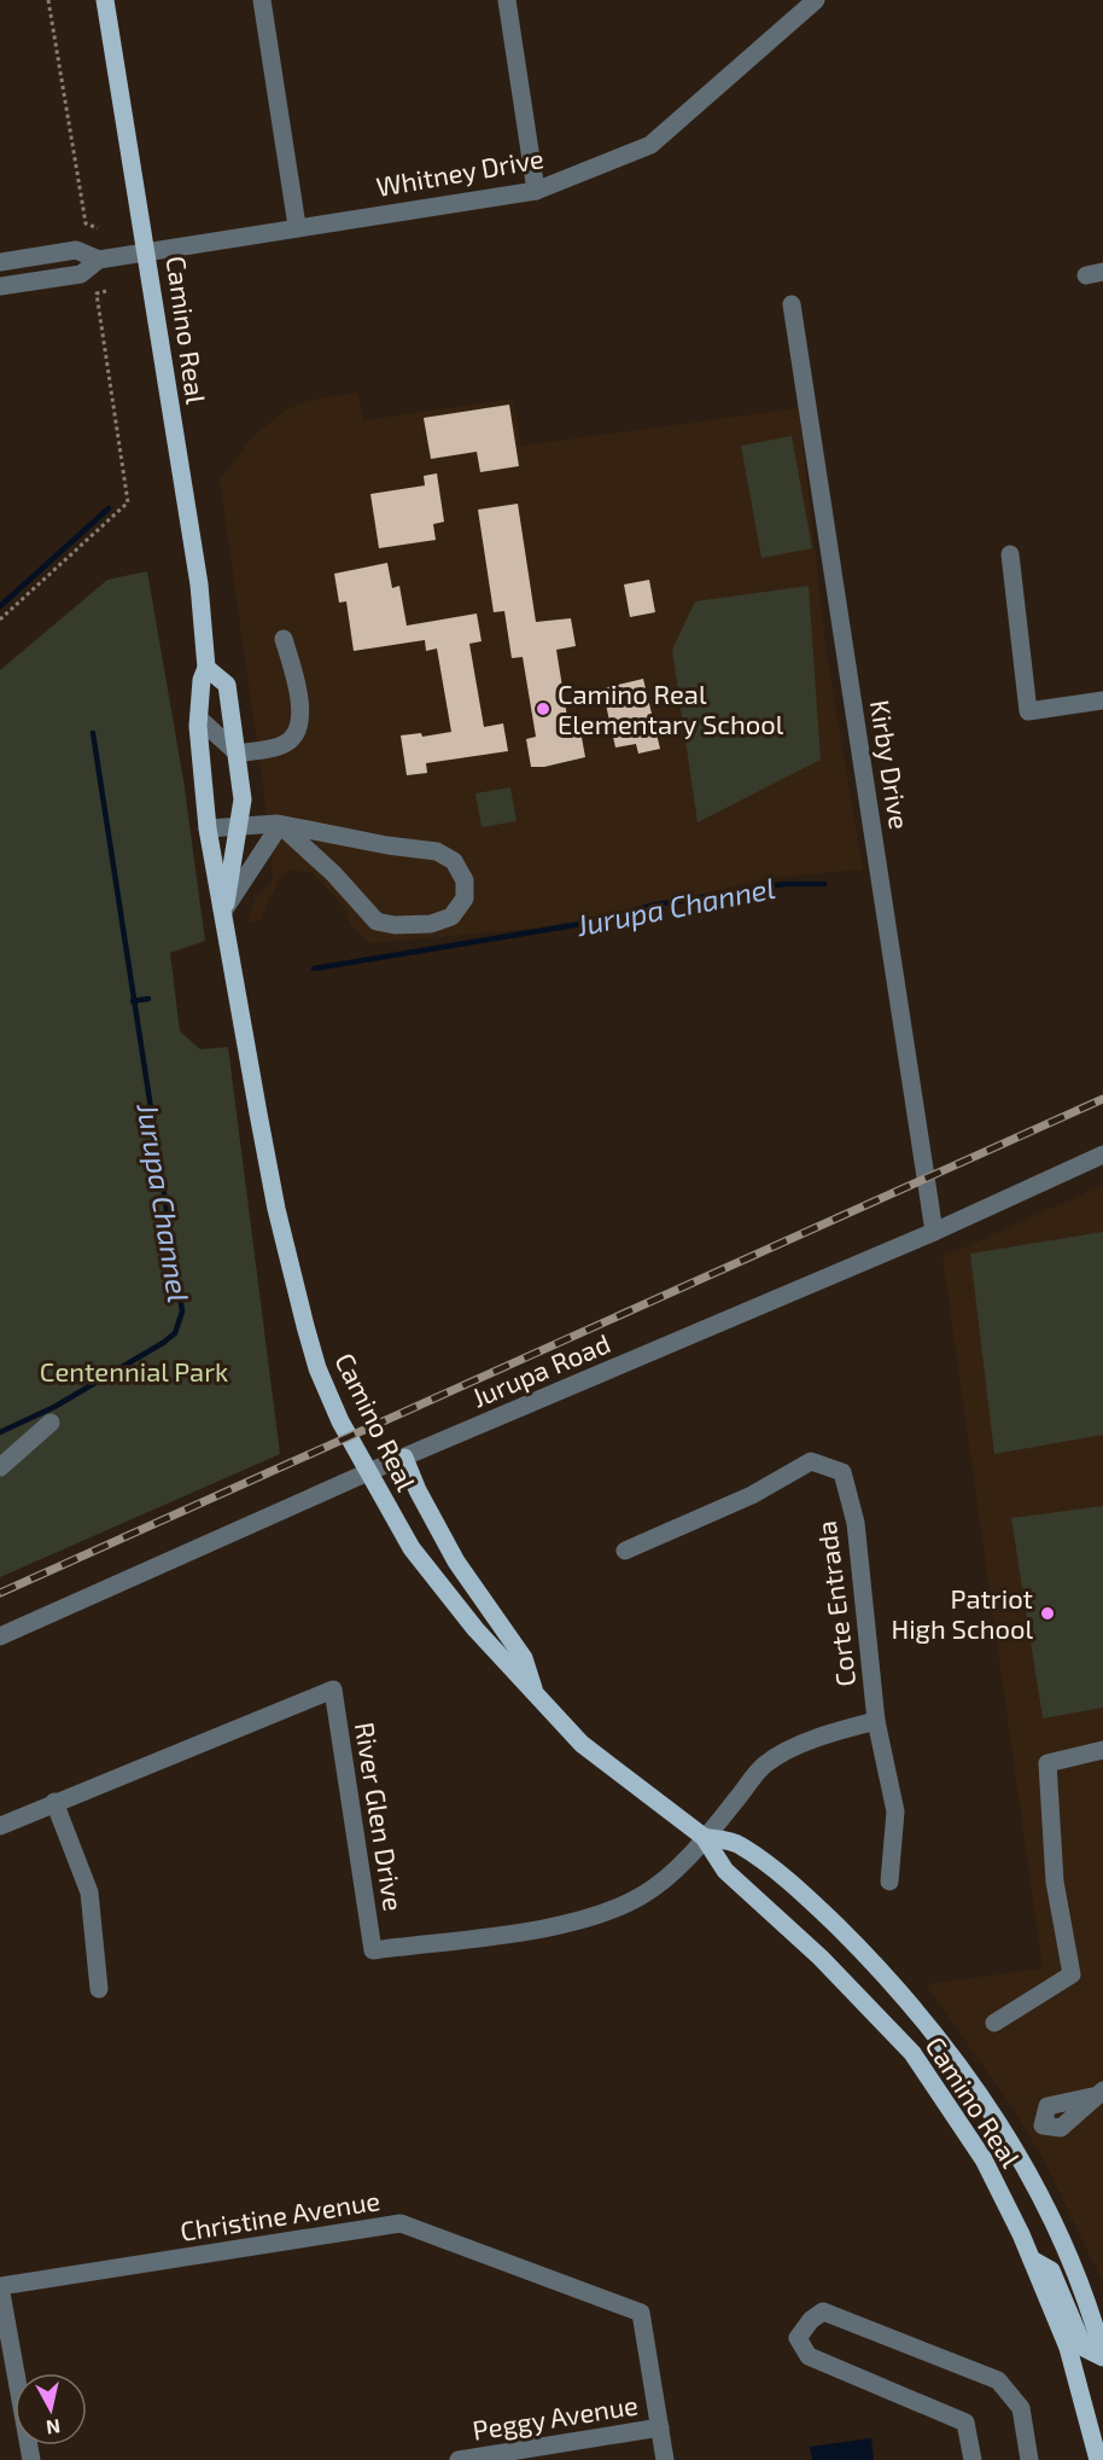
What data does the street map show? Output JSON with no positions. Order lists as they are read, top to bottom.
{
  "streets": {
    "main road": ["Camino Real"],
    "street": [
      "Whitney Drive",
      "Kirby Drive",
      "Jurupa Road",
      "Corte Entrada",
      "River Glen Drive",
      "Christine Avenue",
      "Peggy Avenue"
    ]
  },
  "crossings": [
    ["Whitney Drive", "Camino Real"],
    ["Camino Real", "Jurupa Road"],
    ["Camino Real", "River Glen Drive"],
    ["Kirby Drive", "Jurupa Road"],
    ["Christine Avenue", "Peggy Avenue"]
  ],
  "water": ["Jurupa Channel"],
  "parks": ["Centennial Park"],
  "places": ["Camino Real Elementary School", "Patriot High School"],
  "north": "bottom"
}
